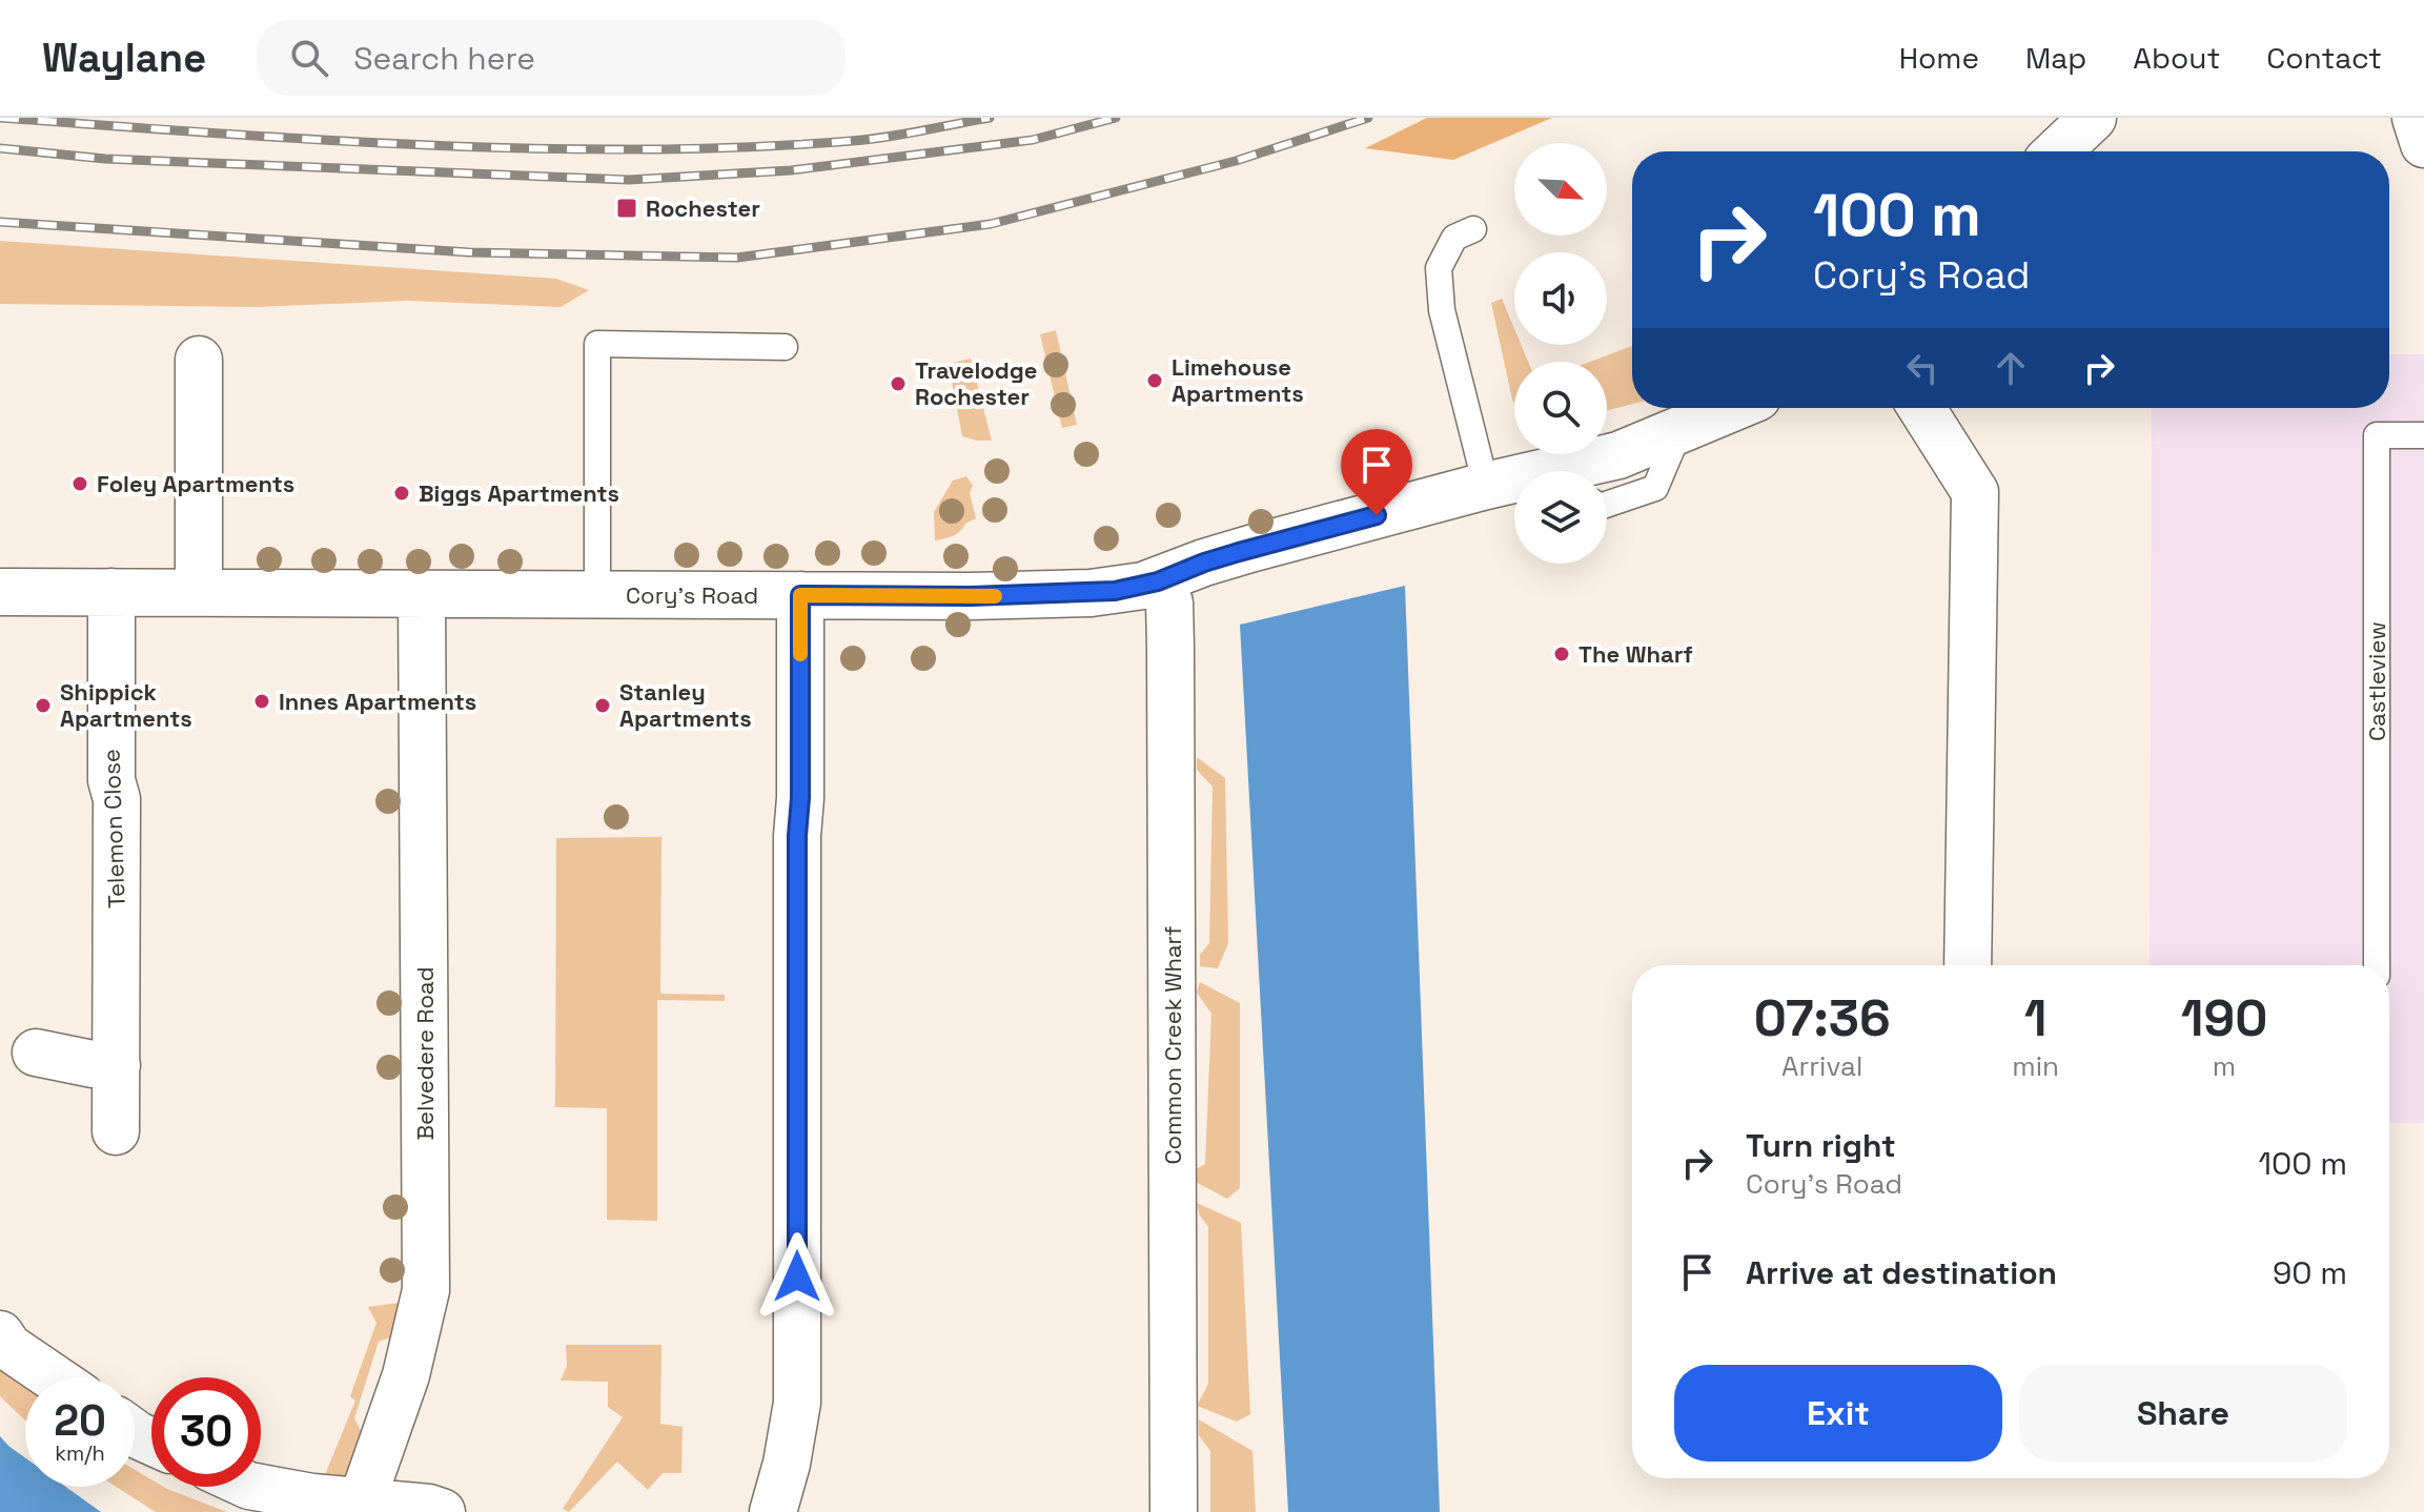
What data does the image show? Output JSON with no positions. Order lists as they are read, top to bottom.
{
  "streets": {
    "street": [
      "Cory's Road",
      "Telemon Close",
      "Common Creek Wharf",
      "Belvedere Road"
    ],
    "lane": ["Castleview"]
  },
  "crossings": [
    ["Cory's Road", "Telemon Close"],
    ["Cory's Road", "Common Creek Wharf"],
    ["Cory's Road", "Belvedere Road"]
  ],
  "places": {
    "transit": ["Rochester"],
    "other": [
      "Limehouse Apartments",
      "Travelodge Rochester",
      "Foley Apartments",
      "Biggs Apartments",
      "The Wharf",
      "Innes Apartments",
      "Shippick Apartments",
      "Stanley Apartments"
    ]
  },
  "north": "bottom right",
  "page": {
    "header": "Waylane",
    "search": "Search here",
    "nav": [
      "Home",
      "Map",
      "About",
      "Contact"
    ],
    "turn": ["100 m", "Cory's Road"],
    "eta": [
      "07:36",
      "Arrival",
      "1",
      "min",
      "190",
      "m"
    ],
    "list": [
      {
        "name": "Turn right",
        "note": "Cory's Road",
        "value": "100 m"
      },
      {
        "name": "Arrive at destination",
        "value": "90 m"
      }
    ],
    "buttons": ["Exit", "Share"],
    "speed": "20 km/h",
    "limit": "30"
  }
}
